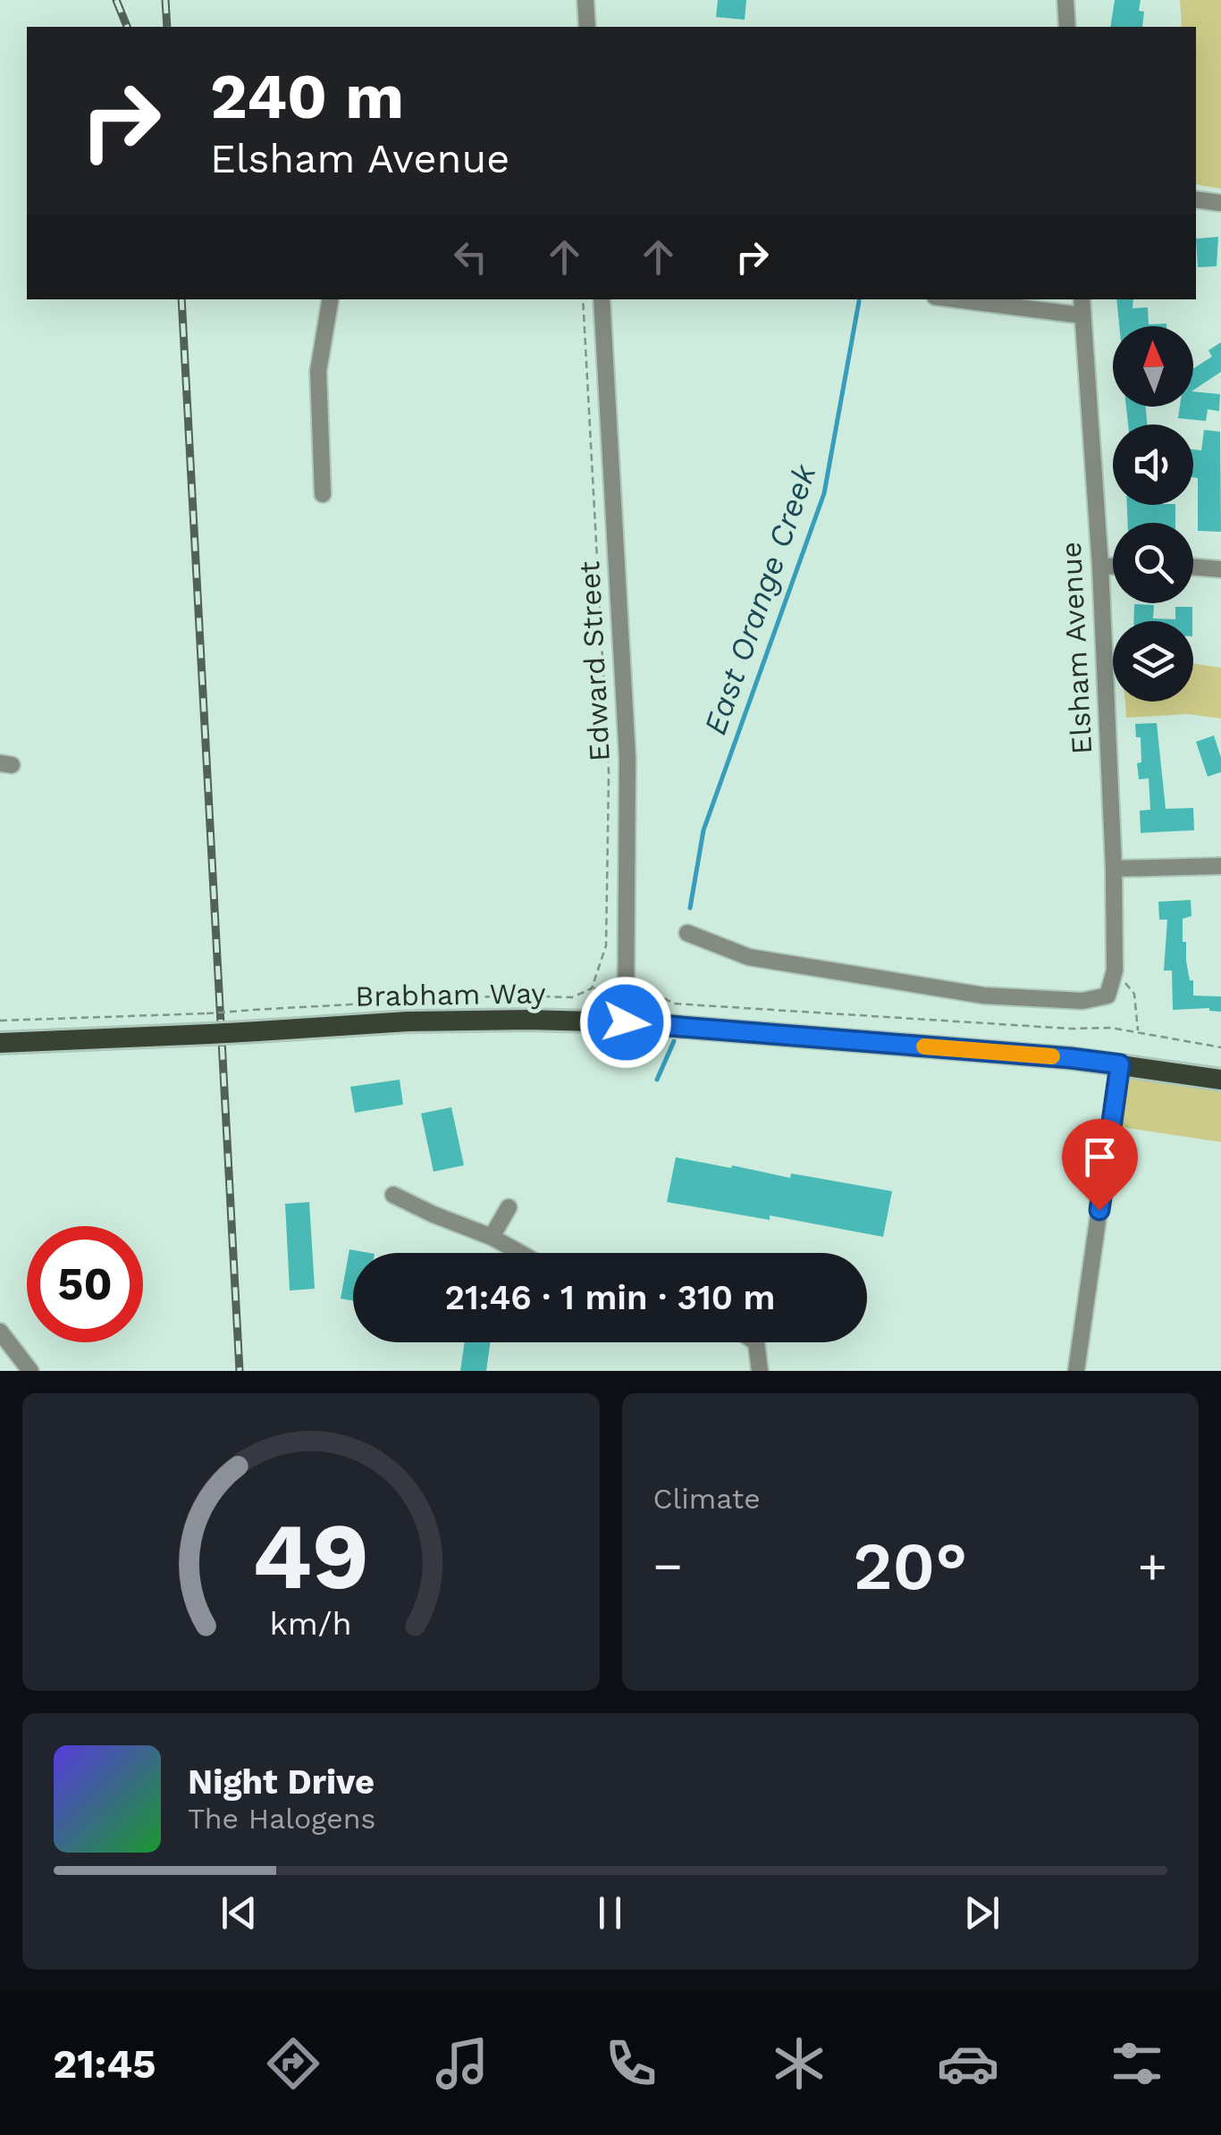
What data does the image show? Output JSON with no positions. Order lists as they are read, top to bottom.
{
  "streets": {
    "main road": ["Brabham Way"],
    "street": ["Elsham Avenue", "Edward Street"]
  },
  "crossings": [
    ["Edward Street", "Brabham Way"]
  ],
  "water": ["East Orange Creek"],
  "north": "top",
  "page": {
    "turn": ["240 m", "Elsham Avenue"],
    "limit": "50",
    "trip": "21:46 · 1 min · 310 m",
    "tile": "Climate",
    "heat": ["−", "20°", "+"],
    "song": ["Night Drive", "The Halogens"],
    "tabs": "21:45",
    "gauge": ["49", "km/h"]
  }
}
